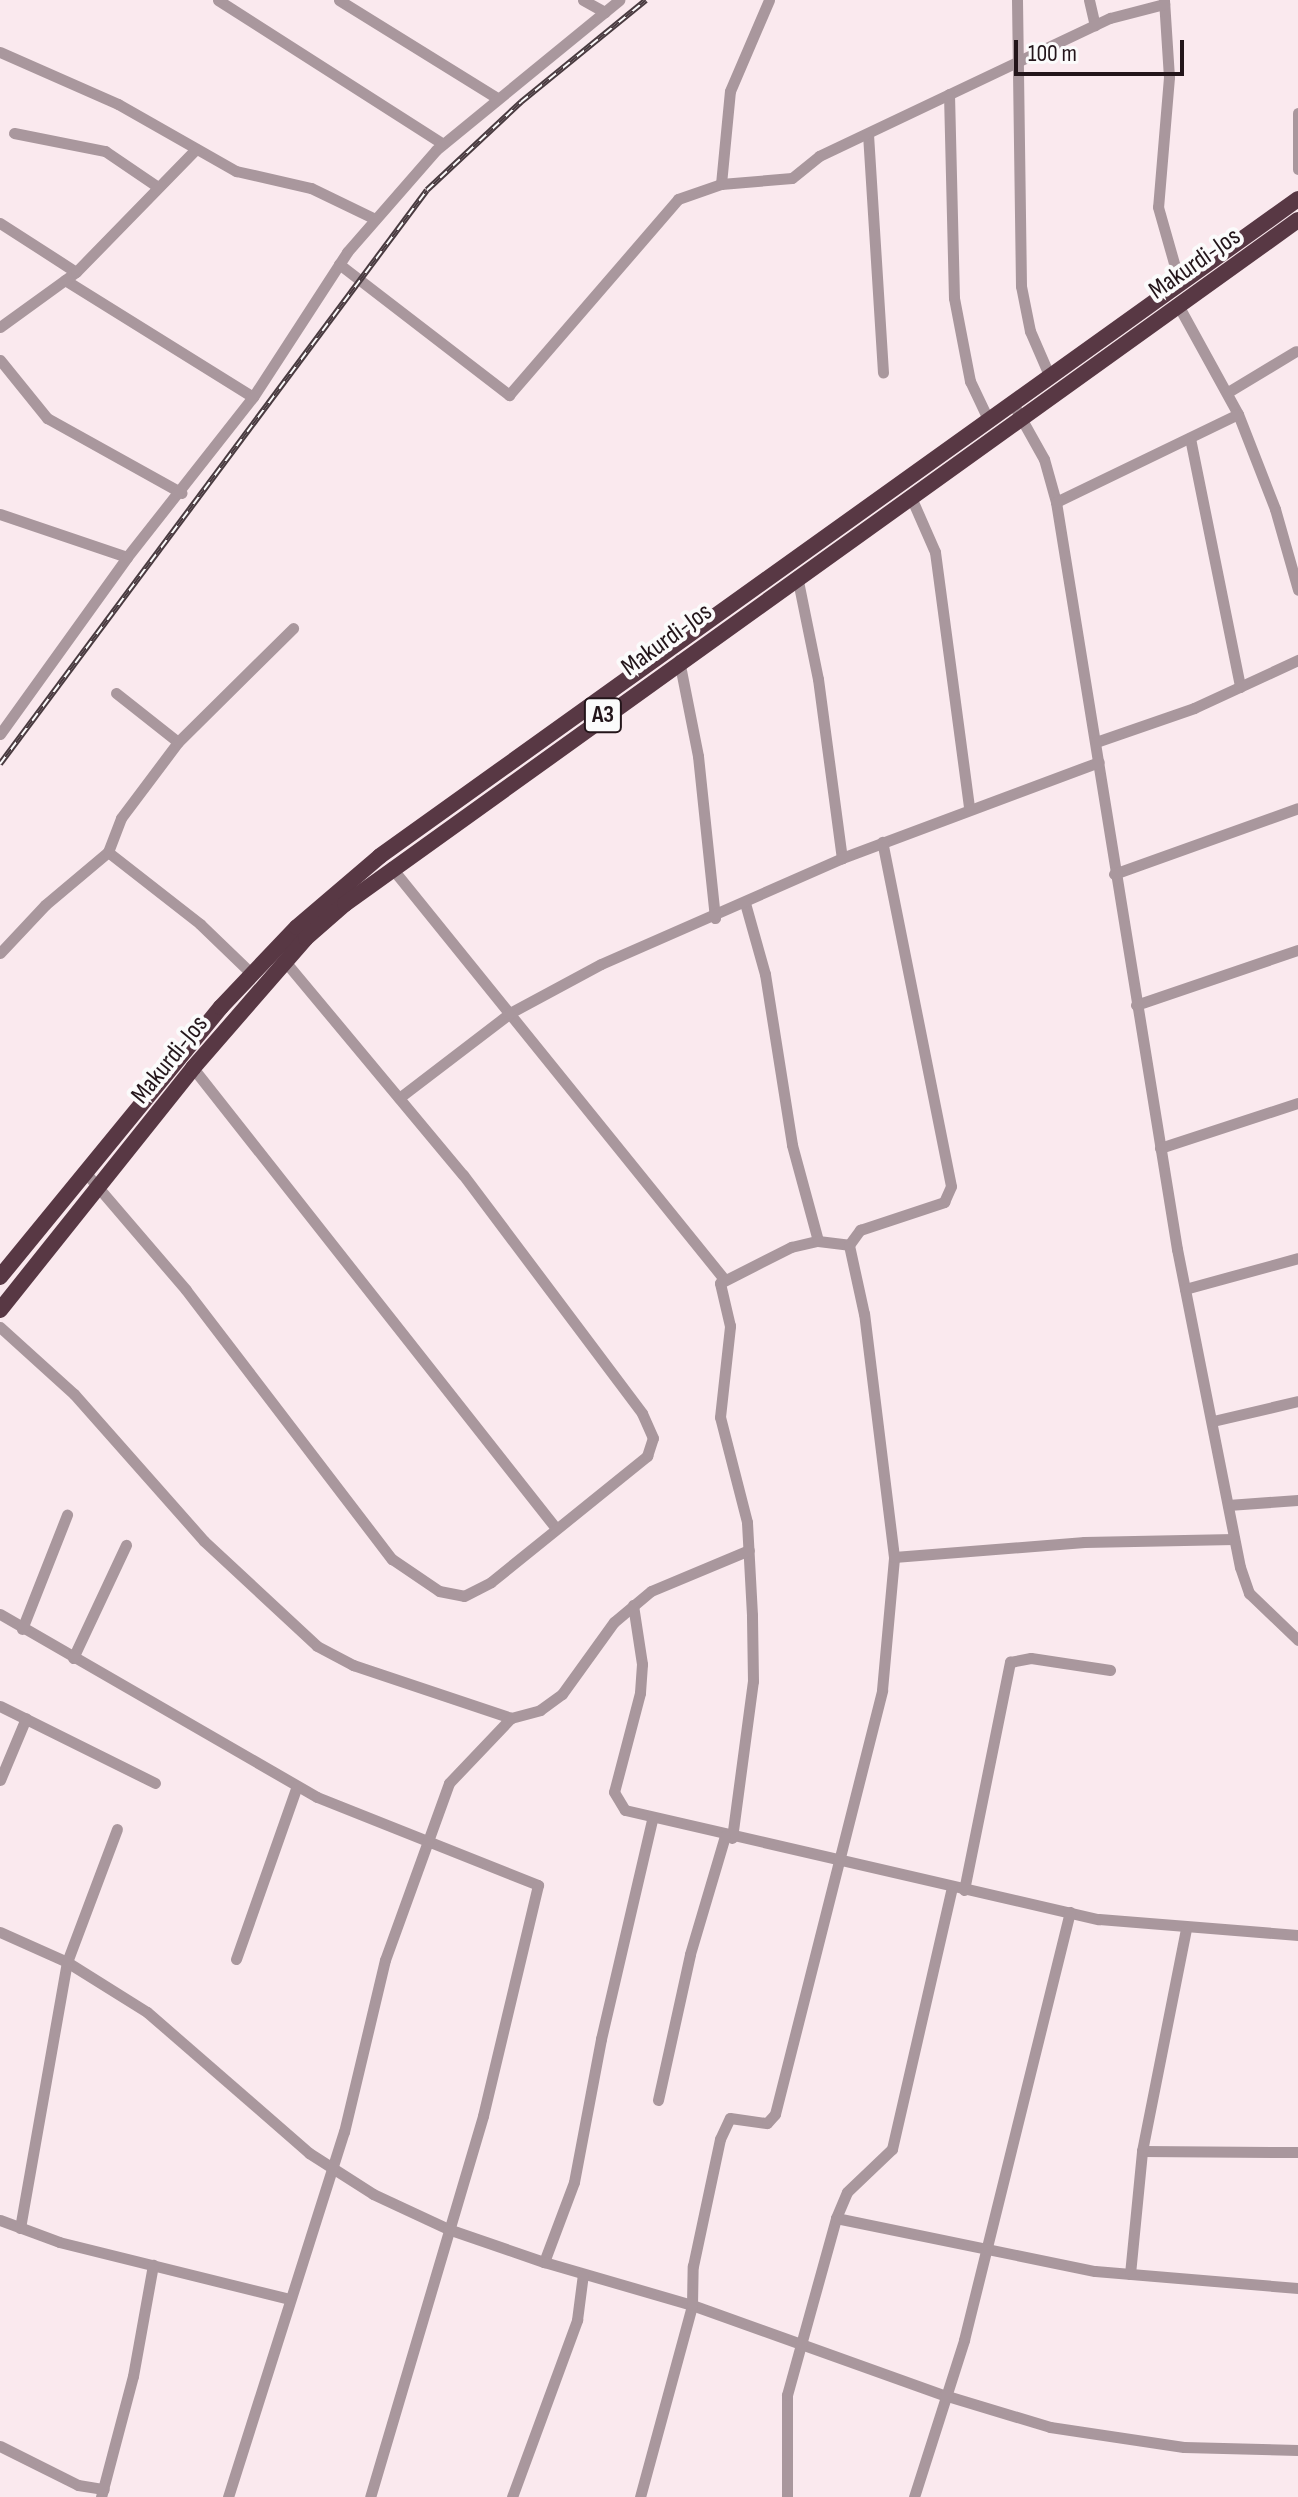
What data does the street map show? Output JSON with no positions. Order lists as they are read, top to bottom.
{
  "streets": {
    "highway": ["Makurdi-Jos", "A3"]
  },
  "scale_bar": "100 m"
}
